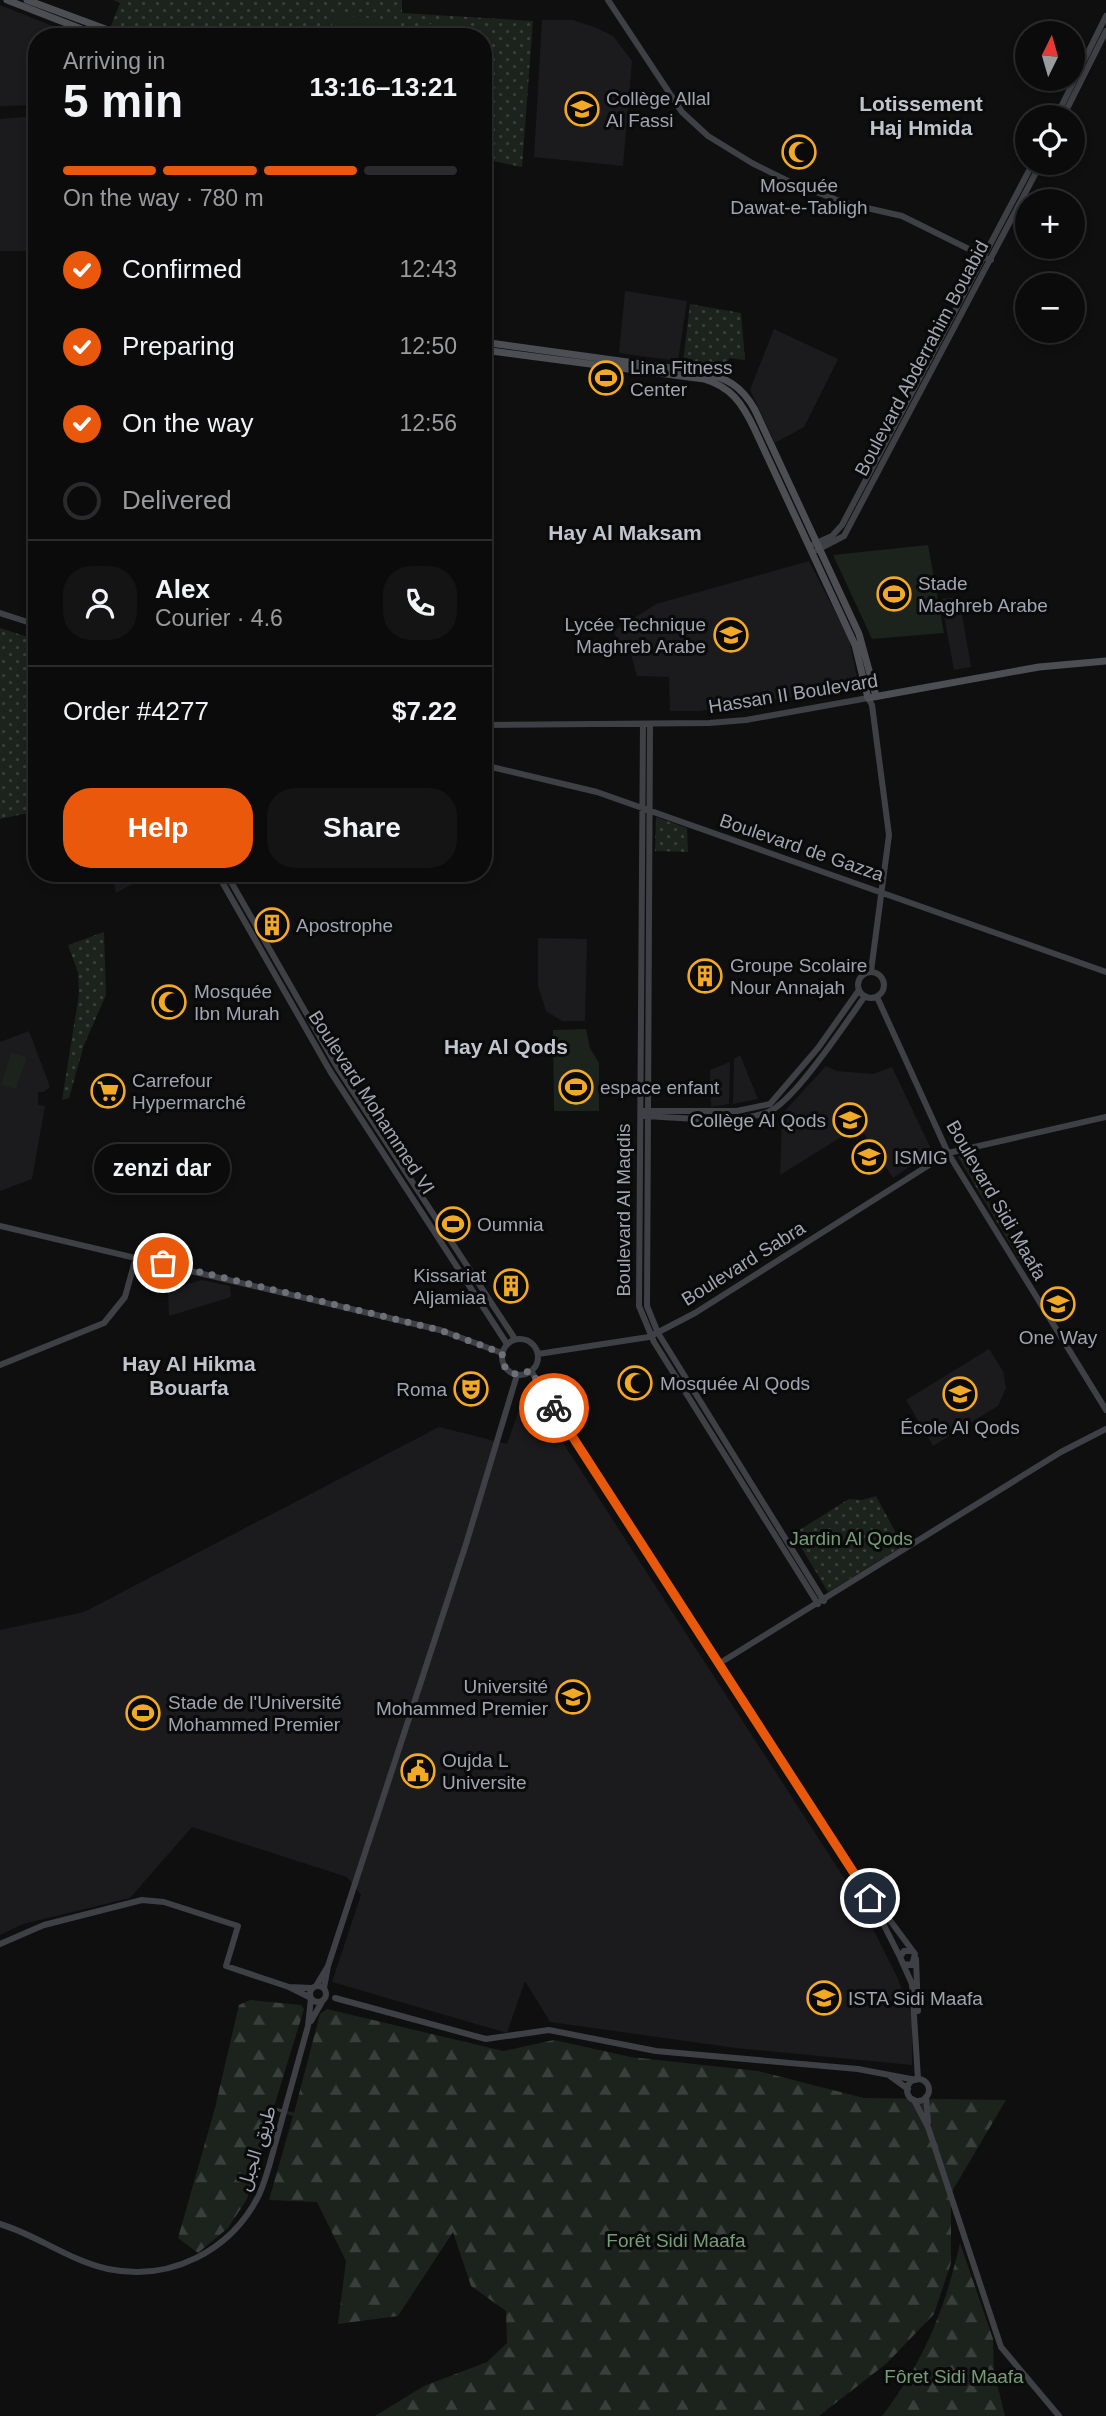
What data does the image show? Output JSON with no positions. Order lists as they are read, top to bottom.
{
  "streets": {
    "main road": ["Hassan II Boulevard"],
    "street": [
      "Boulevard Abderrahim Bouabid",
      "Boulevard de Gazza",
      "Boulevard Mohammed VI",
      "Boulevard Sidi Maafa",
      "Boulevard Al Maqdis",
      "Boulevard Sabra",
      "طريق الجبل"
    ]
  },
  "crossings": [
    ["Hassan II Boulevard", "Boulevard Al Maqdis"],
    ["Boulevard de Gazza", "Boulevard Al Maqdis"],
    ["Boulevard Mohammed VI", "Boulevard Sabra"],
    ["Boulevard Sidi Maafa", "Boulevard Sabra"],
    ["Boulevard Al Maqdis", "Boulevard Sabra"]
  ],
  "districts": [
    "Lotissement Haj Hmida",
    "Hay Al Maksam",
    "Hay Al Qods",
    "Hay Al Hikma Bouarfa"
  ],
  "parks": ["Jardin Al Qods", "Forêt Sidi Maafa", "Fôret Sidi Maafa"],
  "places": {
    "school or university": [
      "Collège Allal Al Fassi",
      "Lycée Technique Maghreb Arabe",
      "Collège Al Qods",
      "ISMIG",
      "One Way",
      "École Al Qods",
      "Université Mohammed Premier",
      "ISTA Sidi Maafa"
    ],
    "mosque": ["Mosquée Dawat-e-Tabligh", "Mosquée Ibn Murah", "Mosquée Al Qods"],
    "sports": [
      "Lina Fitness Center",
      "Stade Maghreb Arabe",
      "espace enfant",
      "Oumnia",
      "Stade de l'Université Mohammed Premier"
    ],
    "building": ["Apostrophe", "Groupe Scolaire Nour Annajah", "Kissariat Aljamiaa"],
    "supermarket": ["Carrefour Hypermarché"],
    "other": ["zenzi dar"],
    "theatre": ["Roma"],
    "public building": ["Oujda L Universite"]
  },
  "north": "top",
  "page": {
    "map_buttons": ["+", "−"],
    "heading": ["5 min", "Arriving in", "13:16–13:21"],
    "panel": [
      "Alex",
      "Courier · 4.6",
      "Order #4277",
      "$7.22"
    ],
    "bar": "On the way · 780 m",
    "list": [
      ["Confirmed", "12:43"],
      ["Preparing", "12:50"],
      ["On the way", "12:56"],
      "Delivered"
    ],
    "buttons": ["Help", "Share"],
    "bubble": "zenzi dar"
  }
}
